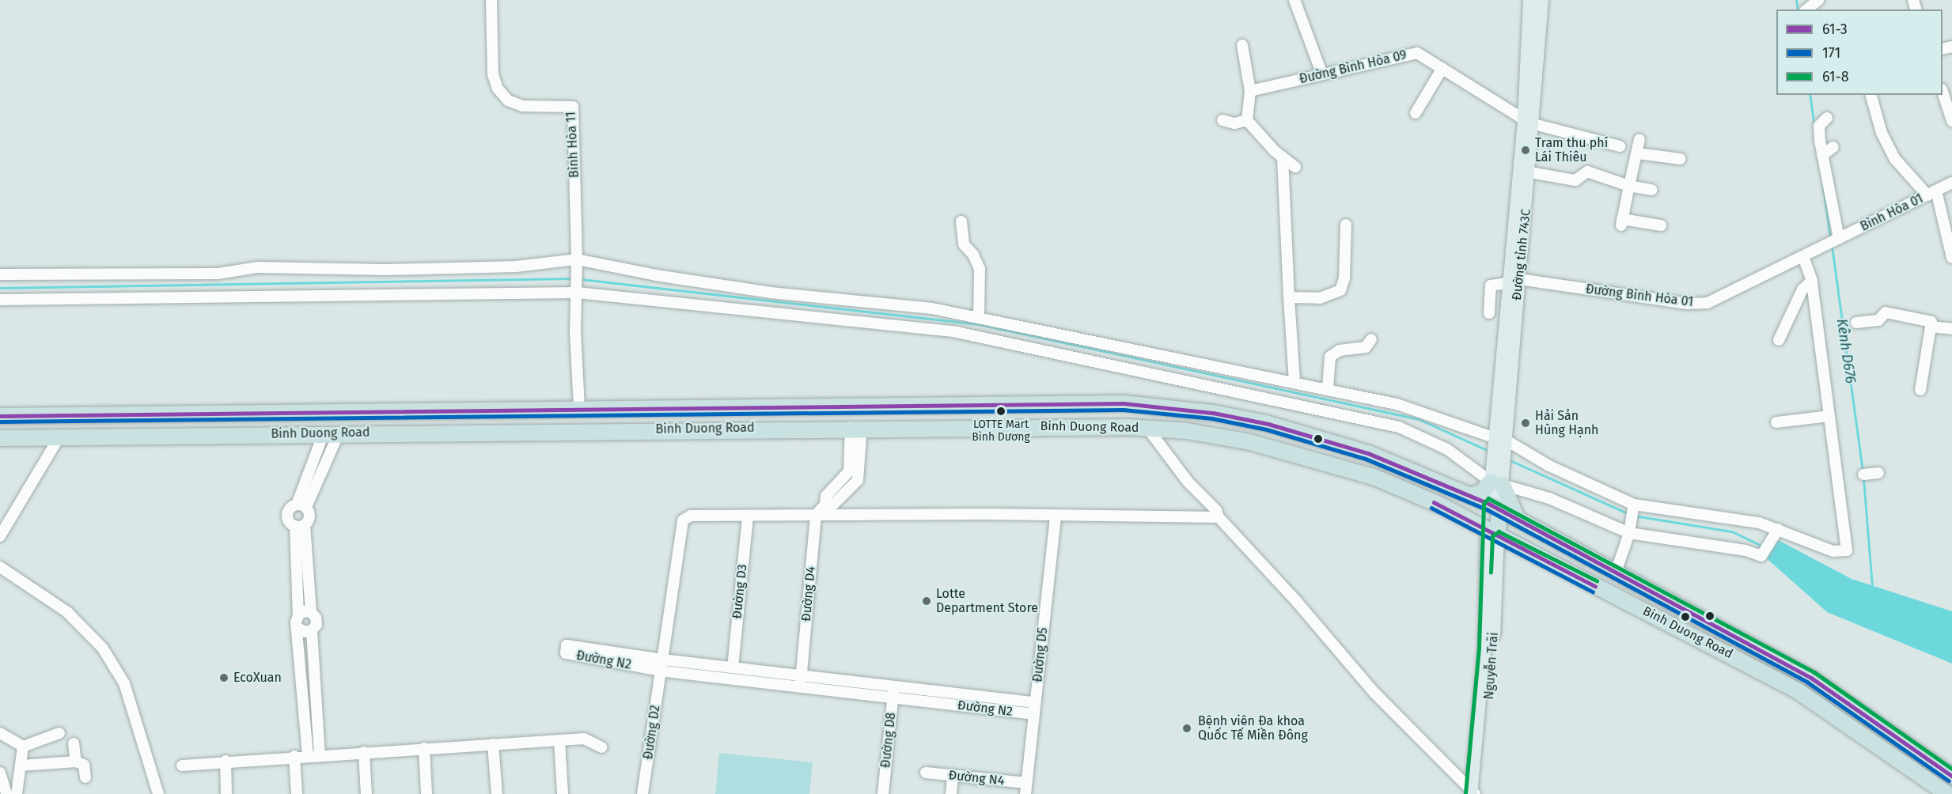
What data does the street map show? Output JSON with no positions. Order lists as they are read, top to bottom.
{
  "streets": {
    "highway": ["Binh Duong Road"],
    "main road": ["Đường tỉnh 743C", "Nguyễn Trãi"],
    "street": [
      "Đường Bình Hòa 09",
      "Bình Hòa 11",
      "Bình Hòa 01",
      "Đường Bình Hòa 01",
      "Đường D3",
      "Đường D4",
      "Đường D5",
      "Đường N2",
      "Đường D2",
      "Đường D8",
      "Đường N4"
    ]
  },
  "crossings": [
    ["Đường Bình Hòa 09", "Đường tỉnh 743C"],
    ["Bình Hòa 01", "Đường Bình Hòa 01"],
    ["Đường tỉnh 743C", "Đường Bình Hòa 01"],
    ["Đường tỉnh 743C", "Binh Duong Road"],
    ["Binh Duong Road", "Nguyễn Trãi"],
    ["Đường D3", "Đường N2"],
    ["Đường D3", "Đường D2"],
    ["Đường D4", "Đường N2"],
    ["Đường D5", "Đường N2"],
    ["Đường D5", "Đường N4"],
    ["Đường N2", "Đường D2"],
    ["Đường N2", "Đường D8"]
  ],
  "water": ["Kênh D676"],
  "places": [
    "Trạm thu phí Lái Thiêu",
    "LOTTE Mart Bình Dương",
    "Hải Sản Hùng Hạnh",
    "Lotte Department Store",
    "EcoXuan",
    "Bệnh viện Đa khoa Quốc Tế Miền Đông"
  ],
  "lines": ["transit line 61-3", "transit line 171", "transit line 61-8"],
  "legend": ["61-3", "171", "61-8"]
}
